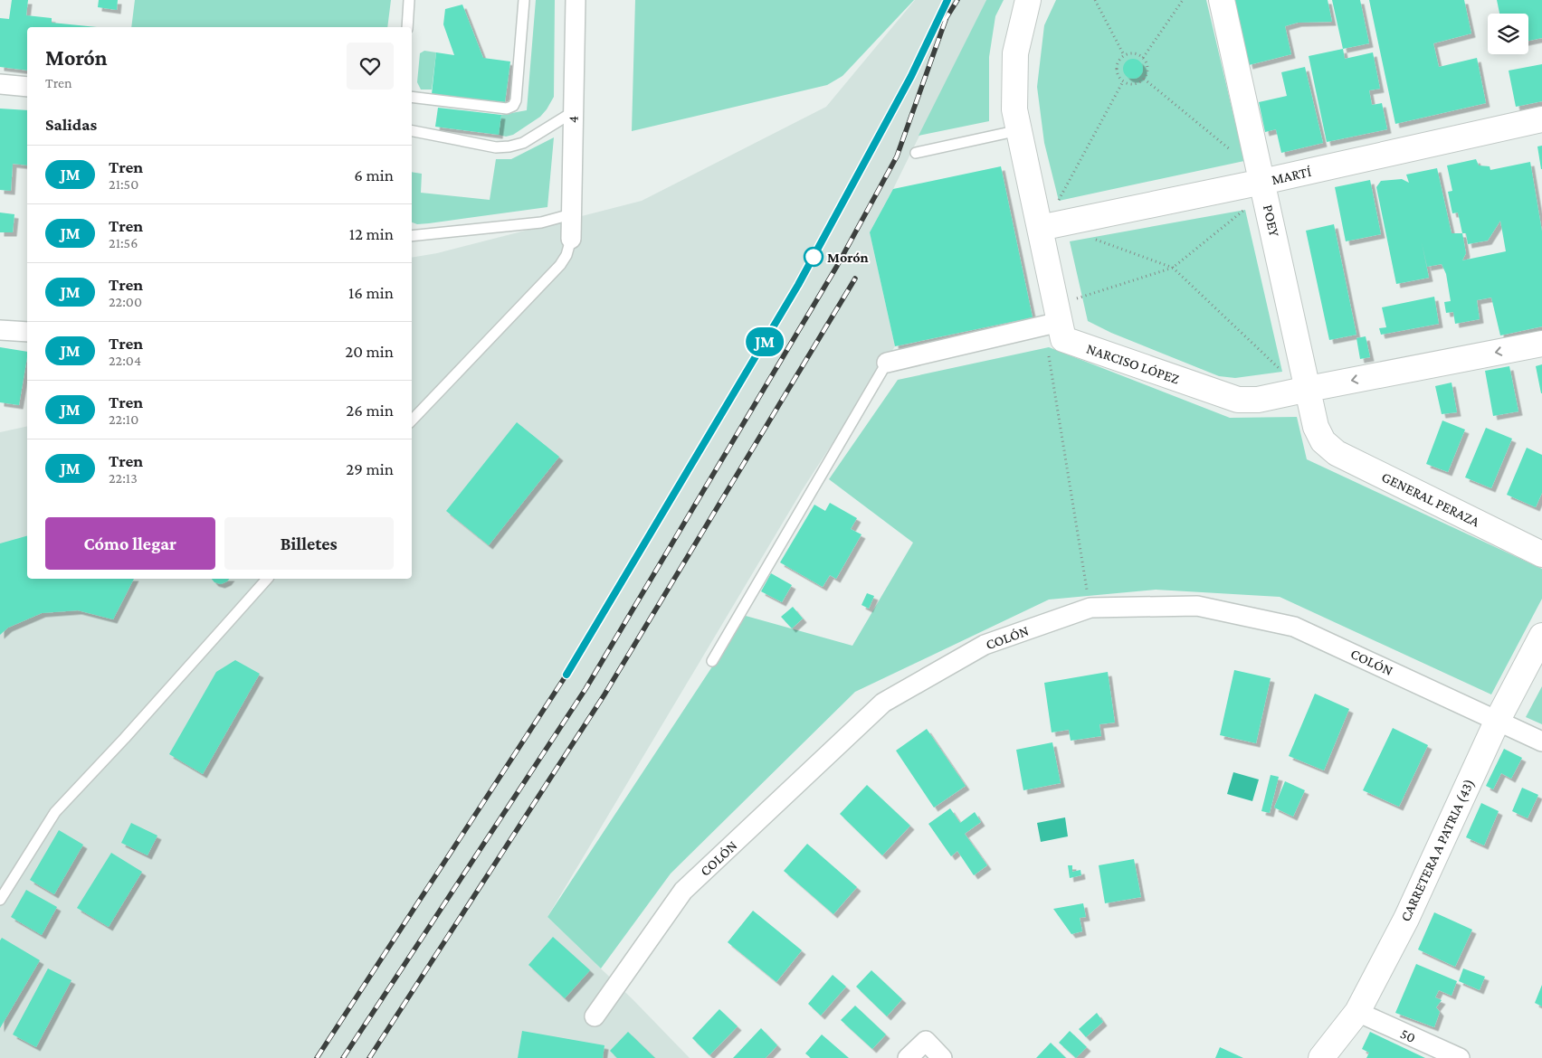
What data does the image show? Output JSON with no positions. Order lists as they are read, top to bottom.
{
  "streets": {
    "street": [
      "4",
      "MARTÍ",
      "POEY",
      "NARCISO LÓPEZ",
      "GENERAL PERAZA",
      "COLÓN",
      "CARRETERA A PATRIA (43)",
      "50"
    ]
  },
  "crossings": [
    ["MARTÍ", "POEY"],
    ["MARTÍ", "NARCISO LÓPEZ"],
    ["POEY", "NARCISO LÓPEZ"],
    ["POEY", "GENERAL PERAZA"],
    ["COLÓN", "CARRETERA A PATRIA (43)"],
    ["CARRETERA A PATRIA (43)", "50"]
  ],
  "places": ["Morón"],
  "page": {
    "on_map": "JM",
    "heading": [
      ["Morón", "Tren"],
      "Salidas"
    ],
    "list": [
      {
        "mark": "JM",
        "name": "Tren",
        "note": "21:50",
        "value": "6 min"
      },
      {
        "mark": "JM",
        "name": "Tren",
        "note": "21:56",
        "value": "12 min"
      },
      {
        "mark": "JM",
        "name": "Tren",
        "note": "22:00",
        "value": "16 min"
      },
      {
        "mark": "JM",
        "name": "Tren",
        "note": "22:04",
        "value": "20 min"
      },
      {
        "mark": "JM",
        "name": "Tren",
        "note": "22:10",
        "value": "26 min"
      },
      {
        "mark": "JM",
        "name": "Tren",
        "note": "22:13",
        "value": "29 min"
      }
    ],
    "buttons": ["Cómo llegar", "Billetes"]
  }
}
